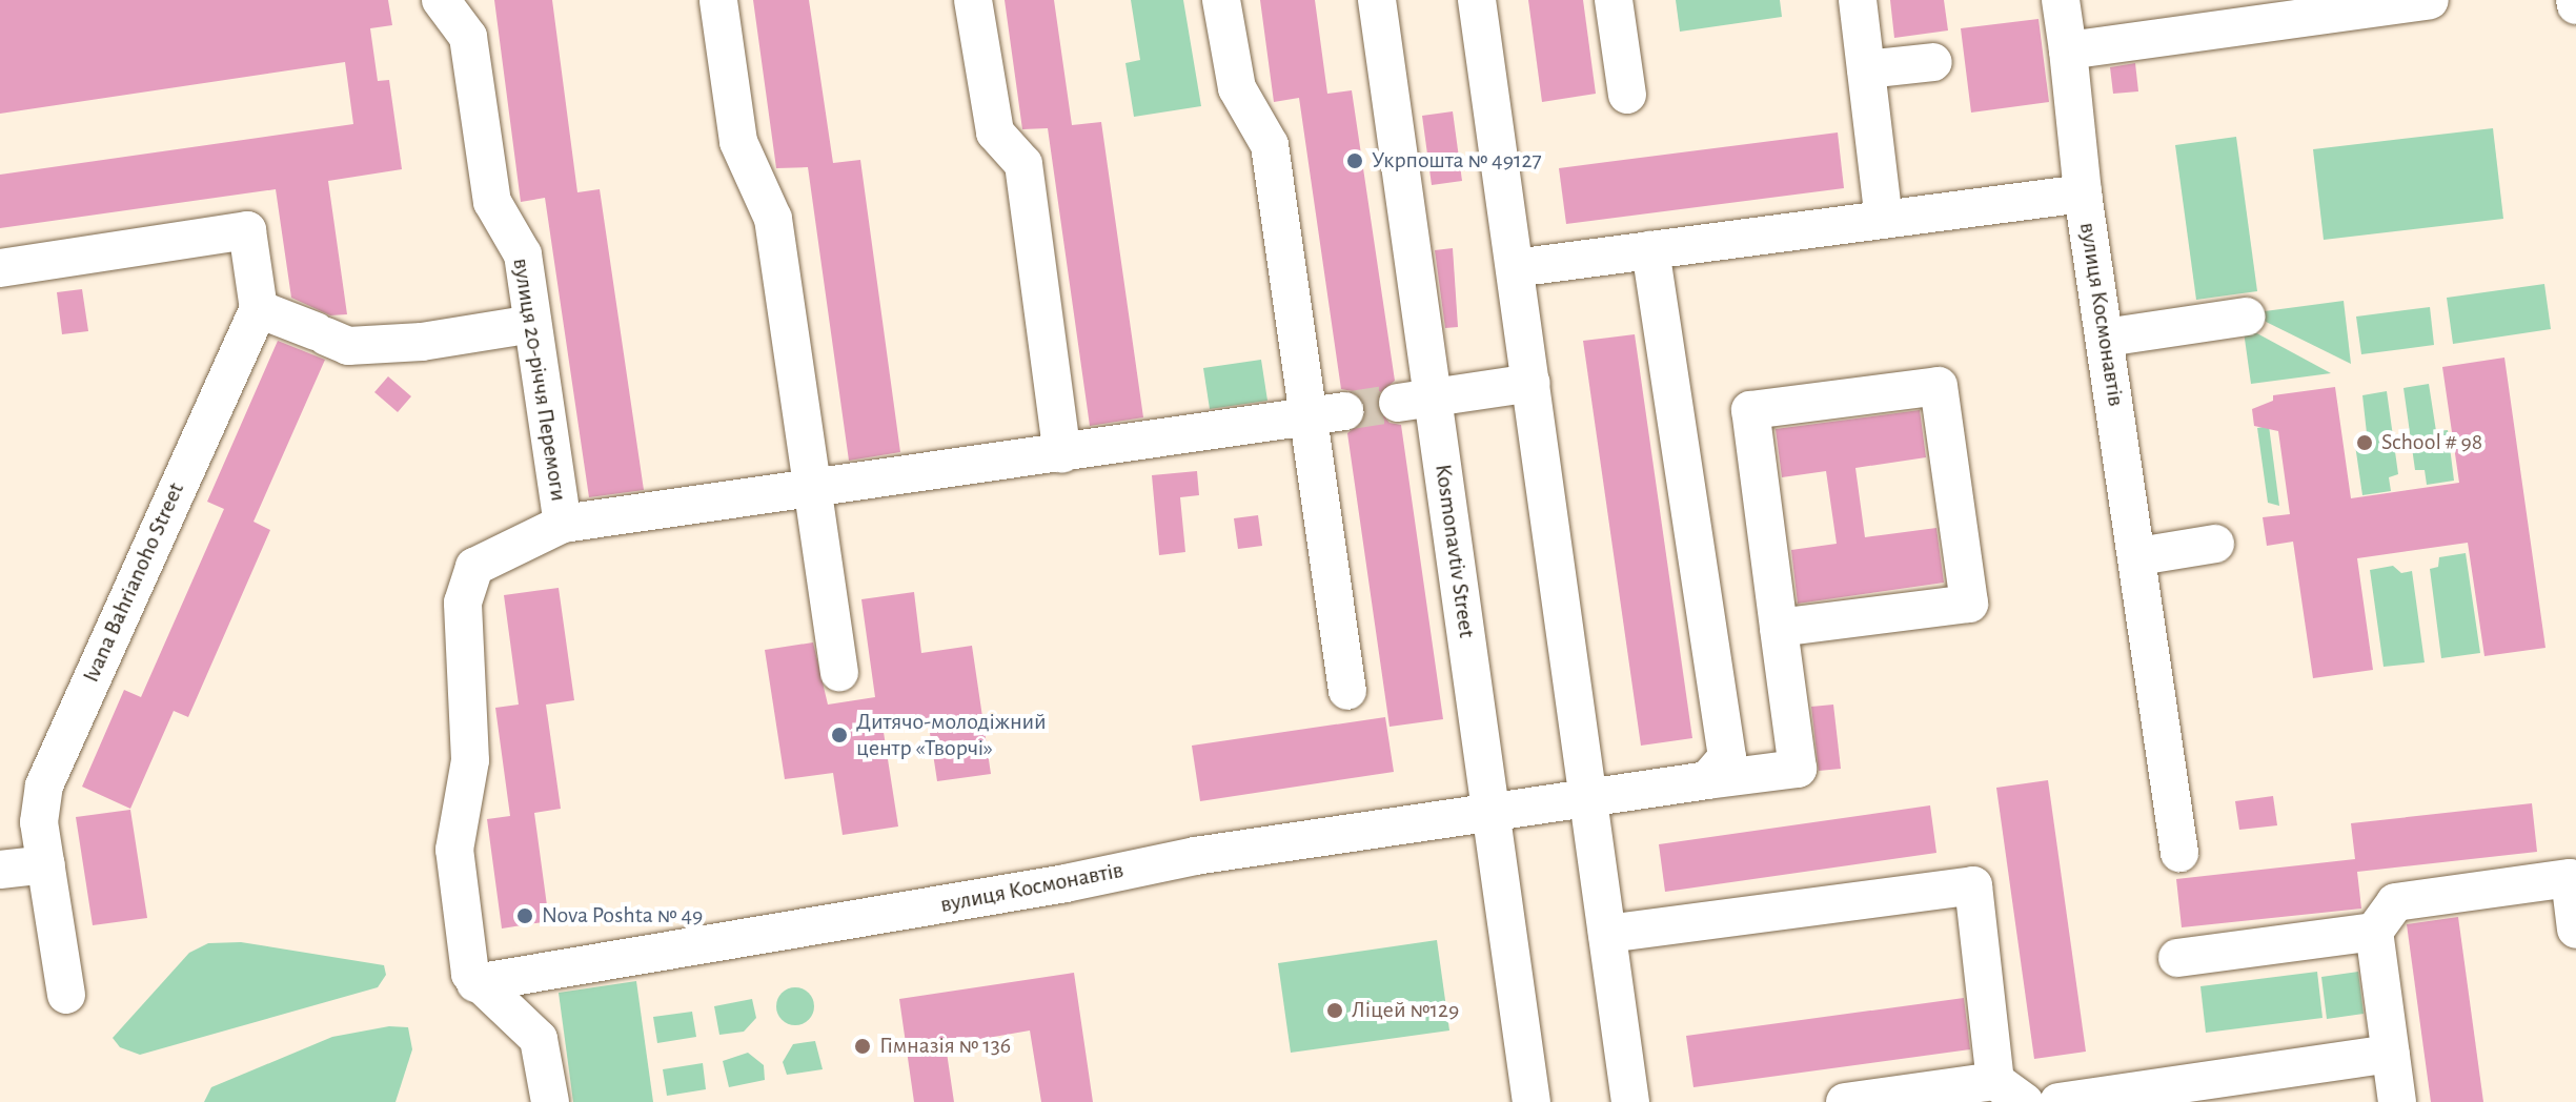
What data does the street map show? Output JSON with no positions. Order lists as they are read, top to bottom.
{
  "streets": {
    "street": [
      "вулиця Космонавтів",
      "вулиця 20-річчя Перемоги",
      "Kosmonavtiv Street",
      "Ivana Bahrianoho Street"
    ]
  },
  "crossings": [
    ["вулиця Космонавтів", "Kosmonavtiv Street"]
  ],
  "places": [
    "Укрпошта № 49127",
    "School # 98",
    "Дитячо-молодіжний центр «Творчі»",
    "Nova Poshta № 49",
    "Ліцей №129",
    "Гімназія № 136"
  ]
}
